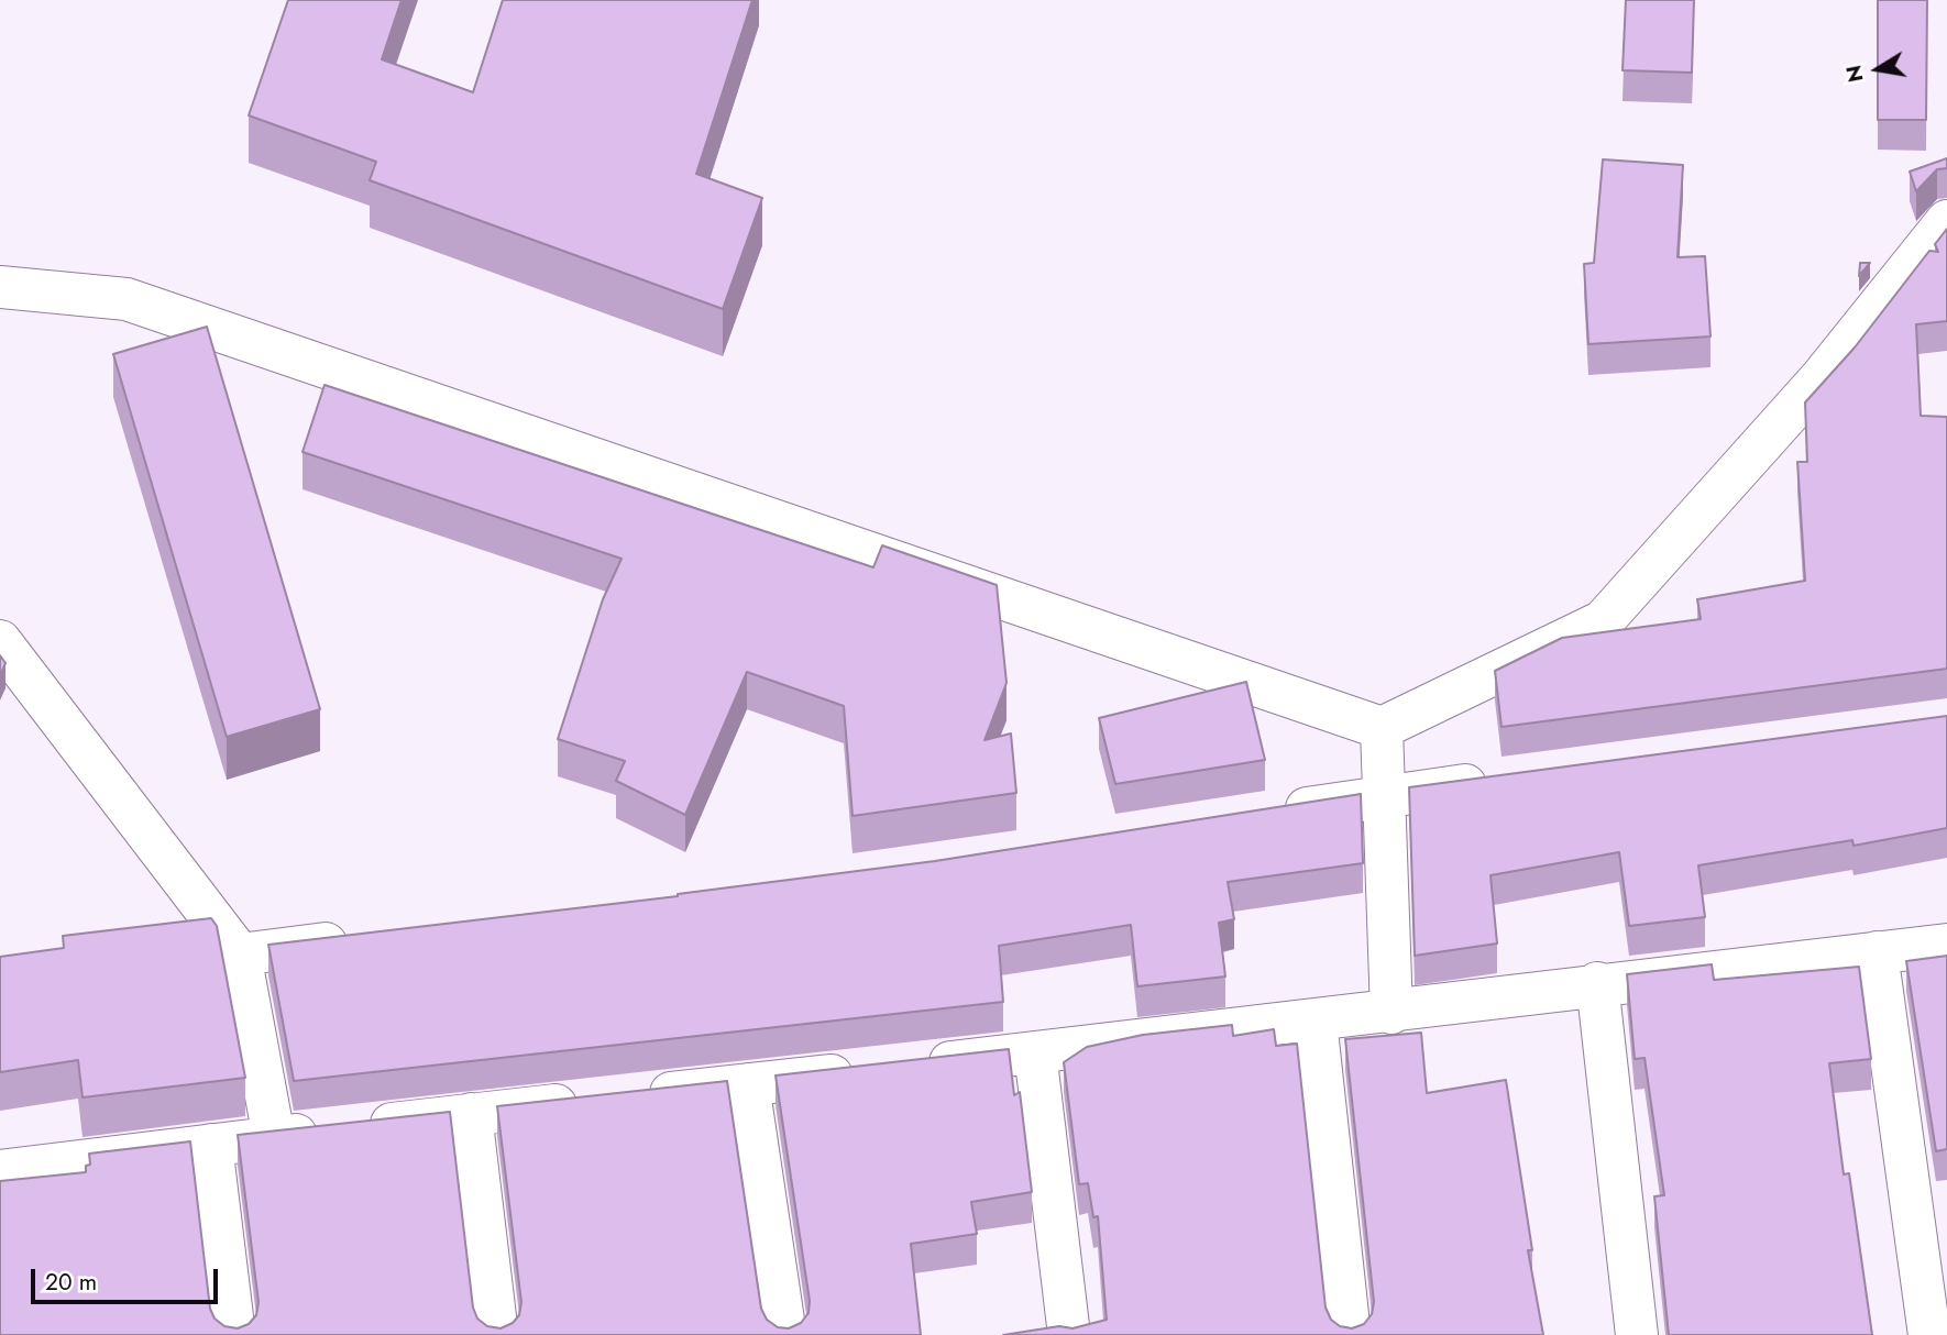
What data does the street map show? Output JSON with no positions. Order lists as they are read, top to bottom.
{
  "scale_bar": "20 m",
  "north": "left"
}
